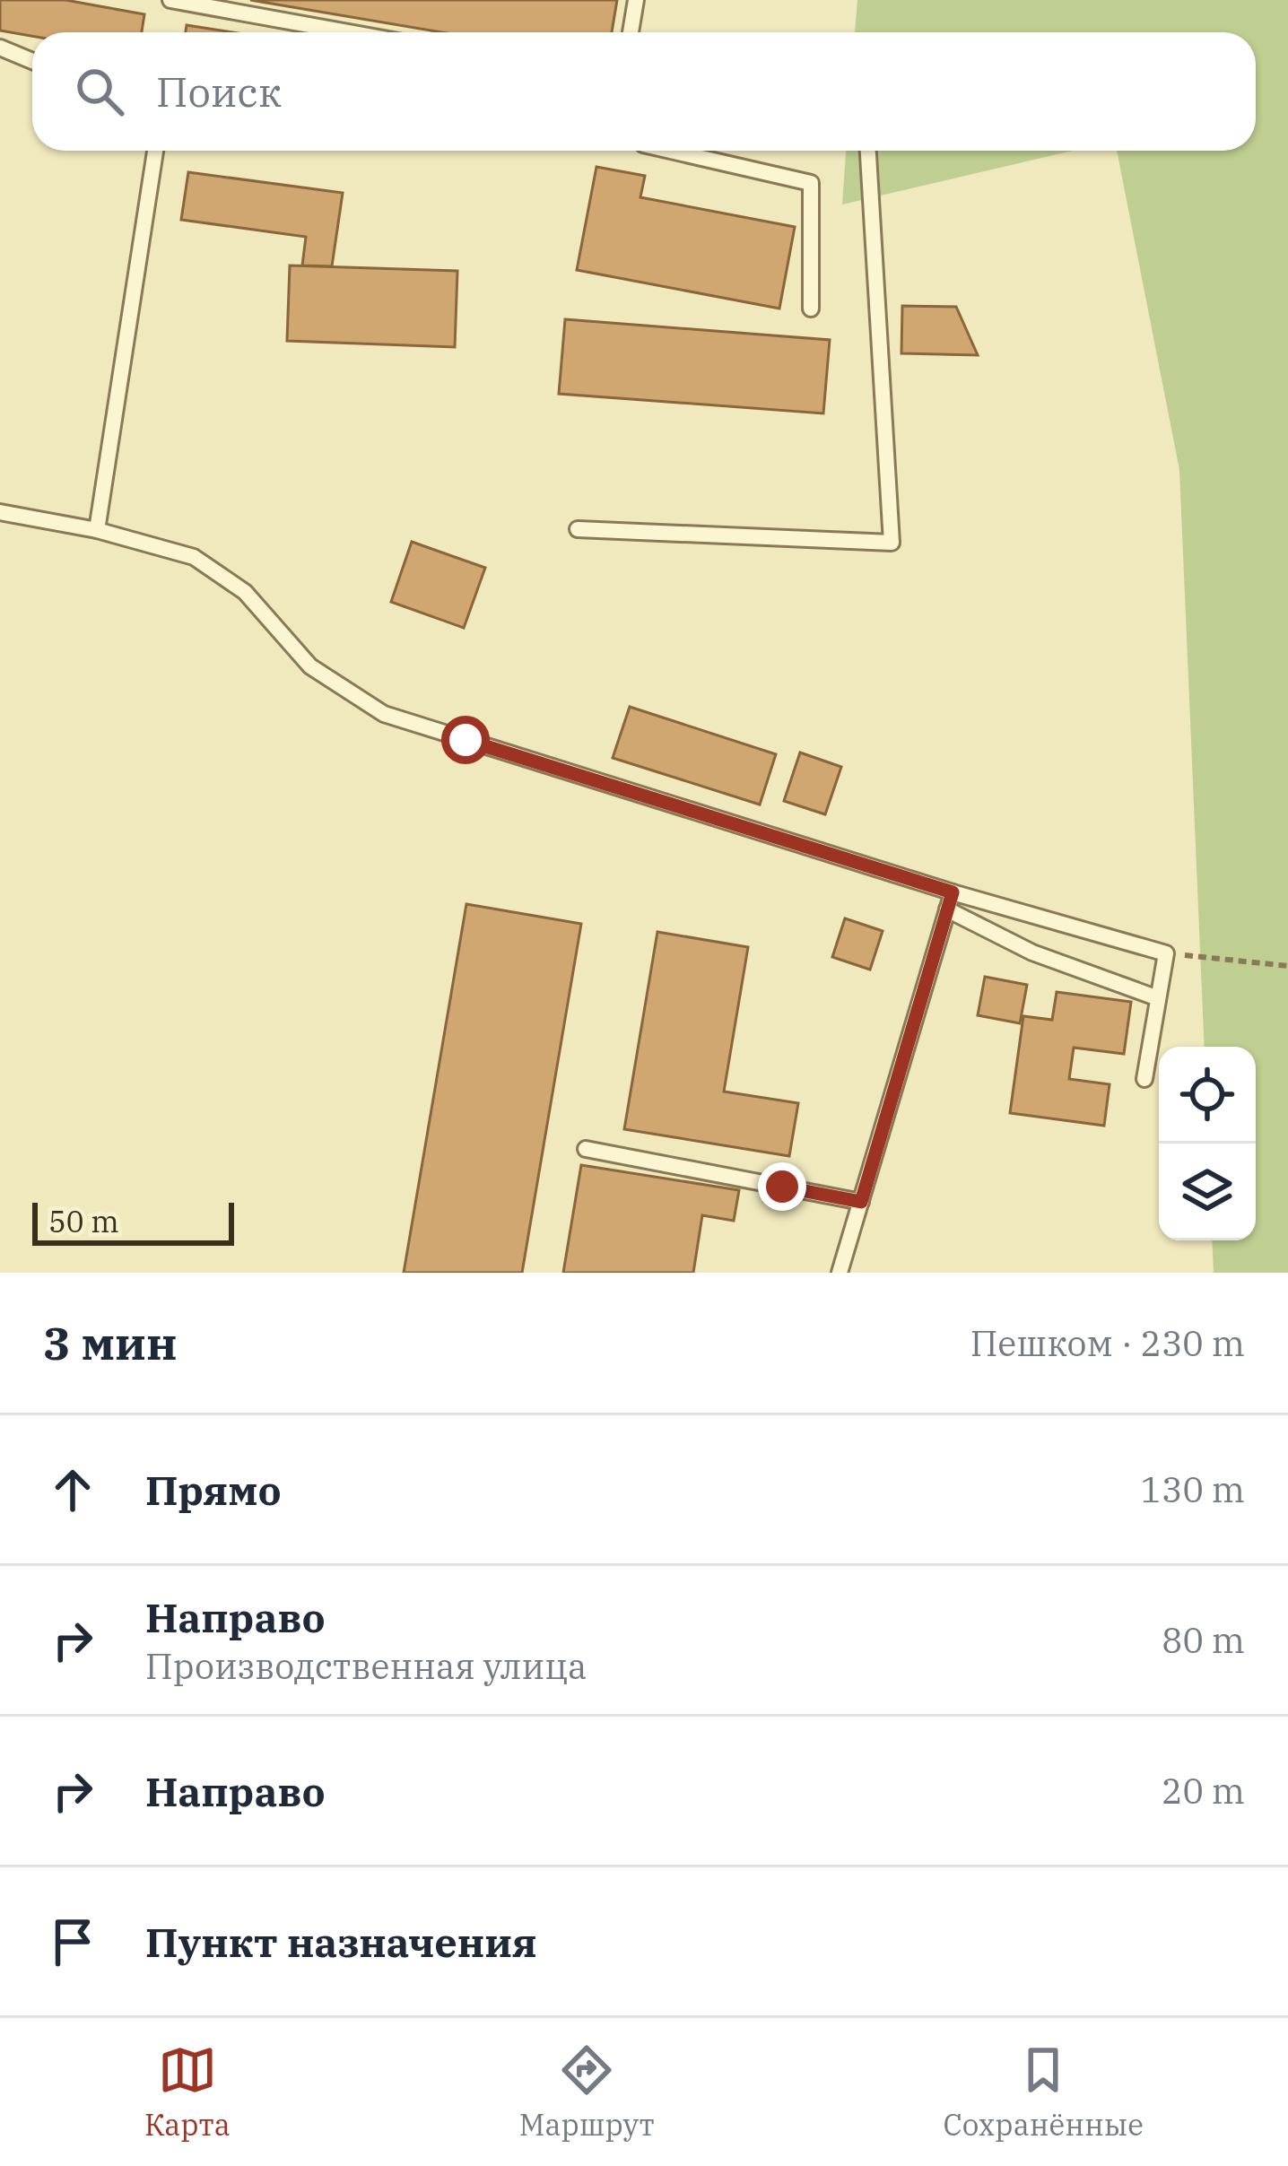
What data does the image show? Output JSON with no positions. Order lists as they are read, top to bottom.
{
  "scale_bar": "50 m",
  "page": {
    "search": "Поиск",
    "scale": "50 m",
    "heading": ["3 мин", "Пешком · 230 m"],
    "list": [
      ["Прямо", "130 m"],
      ["Направо", "Производственная улица", "80 m"],
      ["Направо", "20 m"],
      "Пункт назначения"
    ],
    "nav": ["Карта", "Маршрут", "Сохранённые"]
  }
}
